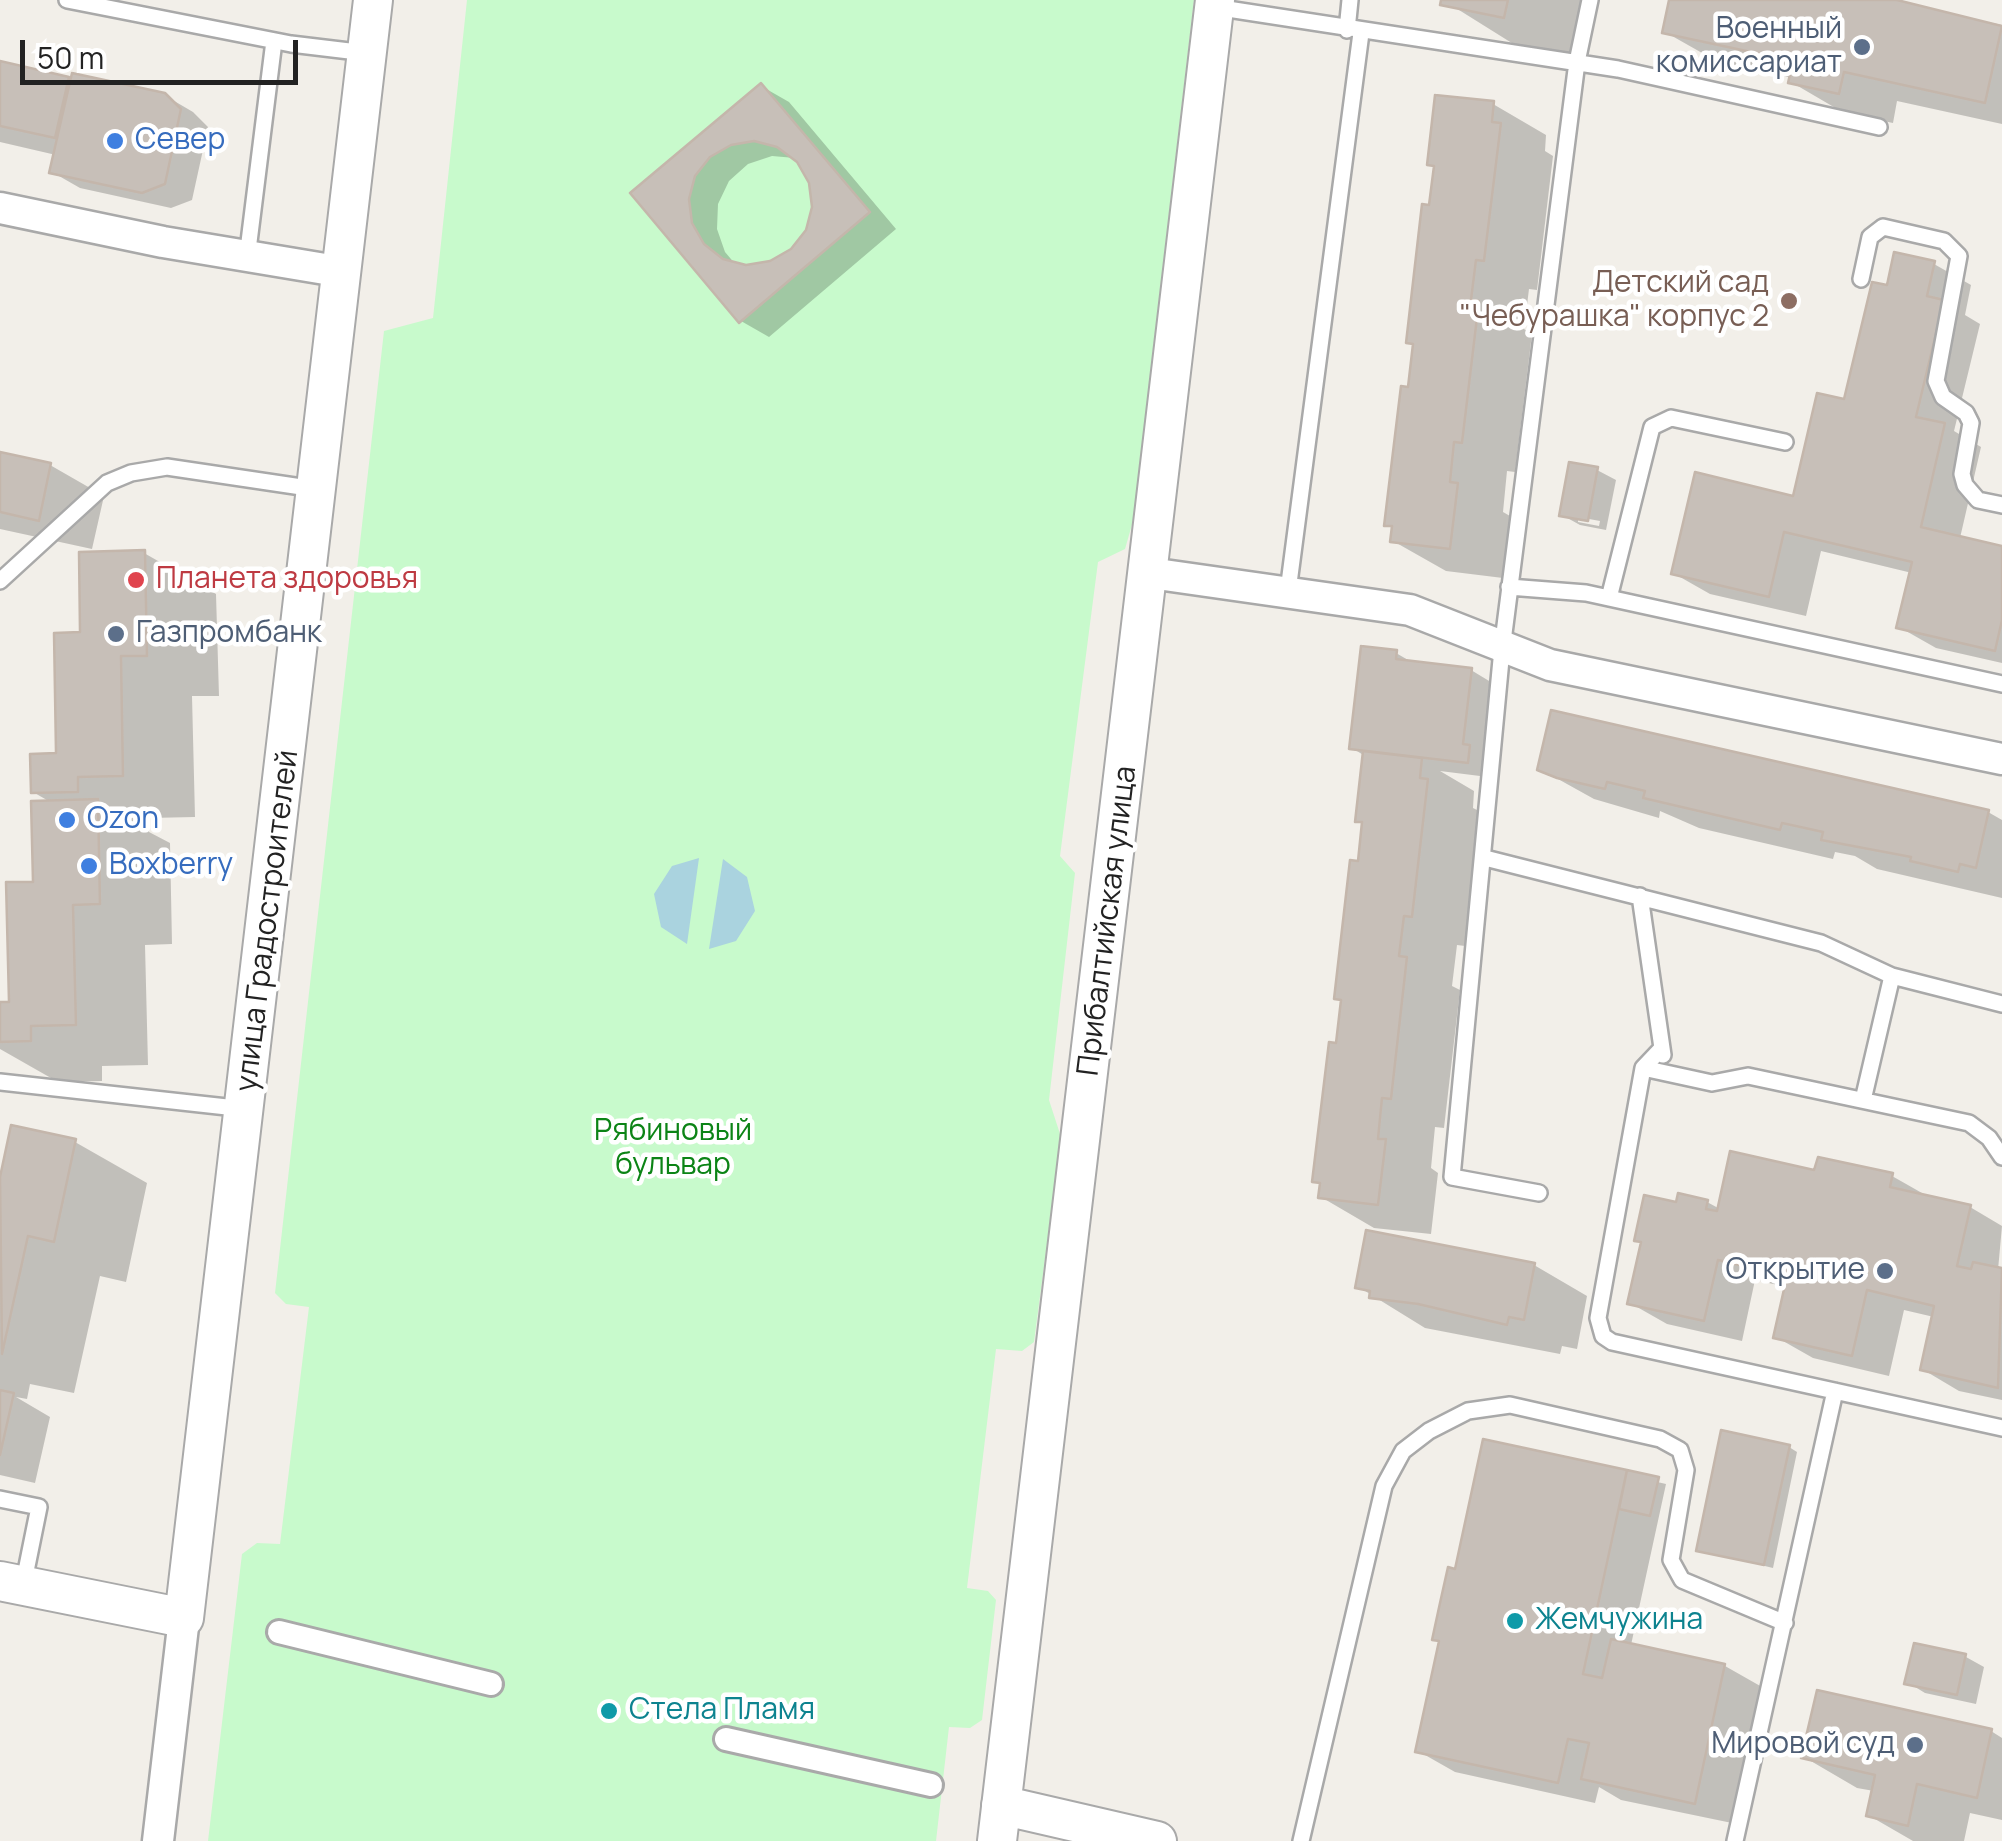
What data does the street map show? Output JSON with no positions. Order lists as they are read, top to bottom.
{
  "streets": {
    "street": ["улица Градостроителей", "Прибалтийская улица"]
  },
  "parks": ["Рябиновый бульвар"],
  "places": [
    "Военный комиссариат",
    "Север",
    "Детский сад \"Чебурашка\" корпус 2",
    "Планета здоровья",
    "Газпромбанк",
    "Ozon",
    "Boxberry",
    "Открытие",
    "Жемчужина",
    "Стела Пламя",
    "Мировой суд"
  ],
  "scale_bar": "50 m"
}
